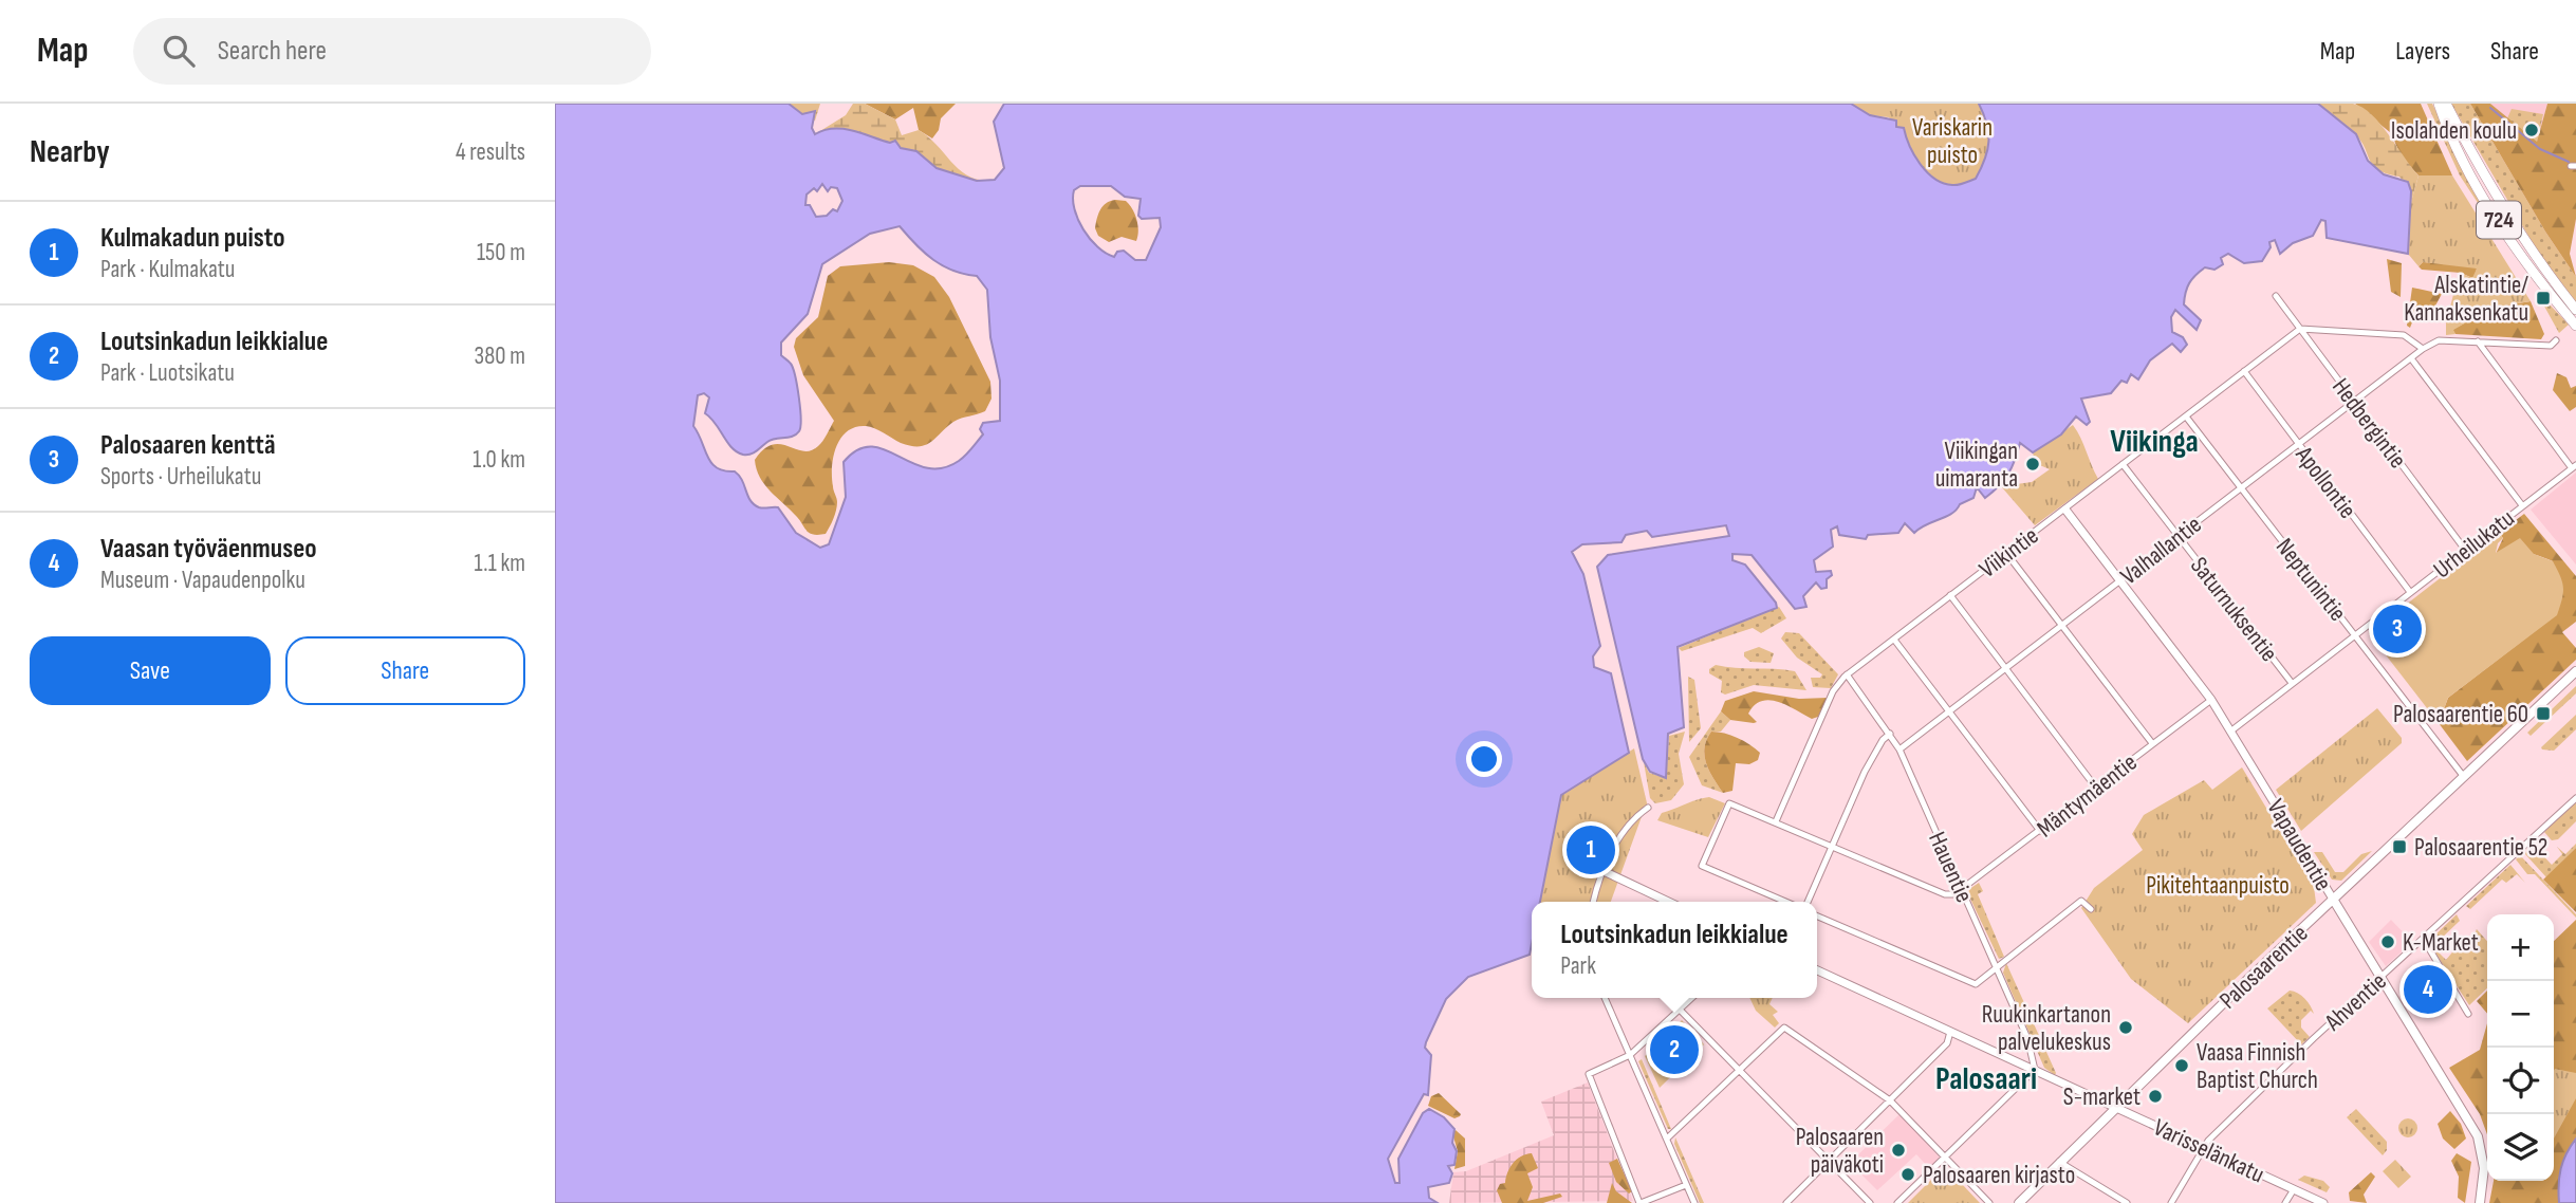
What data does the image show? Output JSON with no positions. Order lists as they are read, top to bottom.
{
  "streets": {
    "main road": ["724", "Vapaudentie", "Palosaarentie"],
    "street": [
      "Hedbergintie",
      "Apollontie",
      "Urheilukatu",
      "Valhallantie",
      "Viikintie",
      "Neptunintie",
      "Saturnuksentie",
      "Mäntymäentie",
      "Hauentie",
      "Ahventie",
      "Varisselänkatu"
    ]
  },
  "crossings": [
    ["Hedbergintie", "Urheilukatu"],
    ["Hedbergintie", "Valhallantie"],
    ["Hedbergintie", "Viikintie"],
    ["Apollontie", "Urheilukatu"],
    ["Apollontie", "Valhallantie"],
    ["Apollontie", "Viikintie"],
    ["Urheilukatu", "Neptunintie"],
    ["Urheilukatu", "Saturnuksentie"],
    ["Urheilukatu", "Vapaudentie"],
    ["Valhallantie", "Neptunintie"],
    ["Valhallantie", "Saturnuksentie"],
    ["Valhallantie", "Vapaudentie"],
    ["Valhallantie", "Hauentie"],
    ["Viikintie", "Neptunintie"],
    ["Viikintie", "Saturnuksentie"],
    ["Viikintie", "Vapaudentie"],
    ["Viikintie", "Hauentie"],
    ["Neptunintie", "Palosaarentie"],
    ["Mäntymäentie", "Vapaudentie"],
    ["Mäntymäentie", "Hauentie"],
    ["Vapaudentie", "Palosaarentie"],
    ["Vapaudentie", "Ahventie"],
    ["Hauentie", "Varisselänkatu"],
    ["Palosaarentie", "Varisselänkatu"],
    ["Ahventie", "Varisselänkatu"]
  ],
  "districts": ["Viikinga", "Palosaari"],
  "parks": ["Variskarin puisto", "Pikitehtaanpuisto"],
  "places": {
    "other": [
      "Isolahden koulu",
      "Viikingan uimaranta",
      "K-Market",
      "Ruukinkartanon palvelukeskus",
      "Vaasa Finnish Baptist Church",
      "S-market",
      "Palosaaren päiväkoti",
      "Palosaaren kirjasto"
    ],
    "transit": ["Alskatintie/ Kannaksenkatu", "Palosaarentie 60", "Palosaarentie 52"]
  },
  "page": {
    "header": "Map",
    "search": "Search here",
    "nav": ["Map", "Layers", "Share"],
    "heading": ["Nearby", "4 results"],
    "list": [
      {
        "mark": "1",
        "name": "Kulmakadun puisto",
        "note": "Park · Kulmakatu",
        "value": "150 m"
      },
      {
        "mark": "2",
        "name": "Loutsinkadun leikkialue",
        "note": "Park · Luotsikatu",
        "value": "380 m"
      },
      {
        "mark": "3",
        "name": "Palosaaren kenttä",
        "note": "Sports · Urheilukatu",
        "value": "1.0 km"
      },
      {
        "mark": "4",
        "name": "Vaasan työväenmuseo",
        "note": "Museum · Vapaudenpolku",
        "value": "1.1 km"
      }
    ],
    "pins": [
      "3",
      "1",
      "4",
      "2"
    ],
    "buttons": ["Save", "Share"],
    "popup": ["Loutsinkadun leikkialue", "Park"],
    "map_buttons": ["+", "−"]
  }
}
